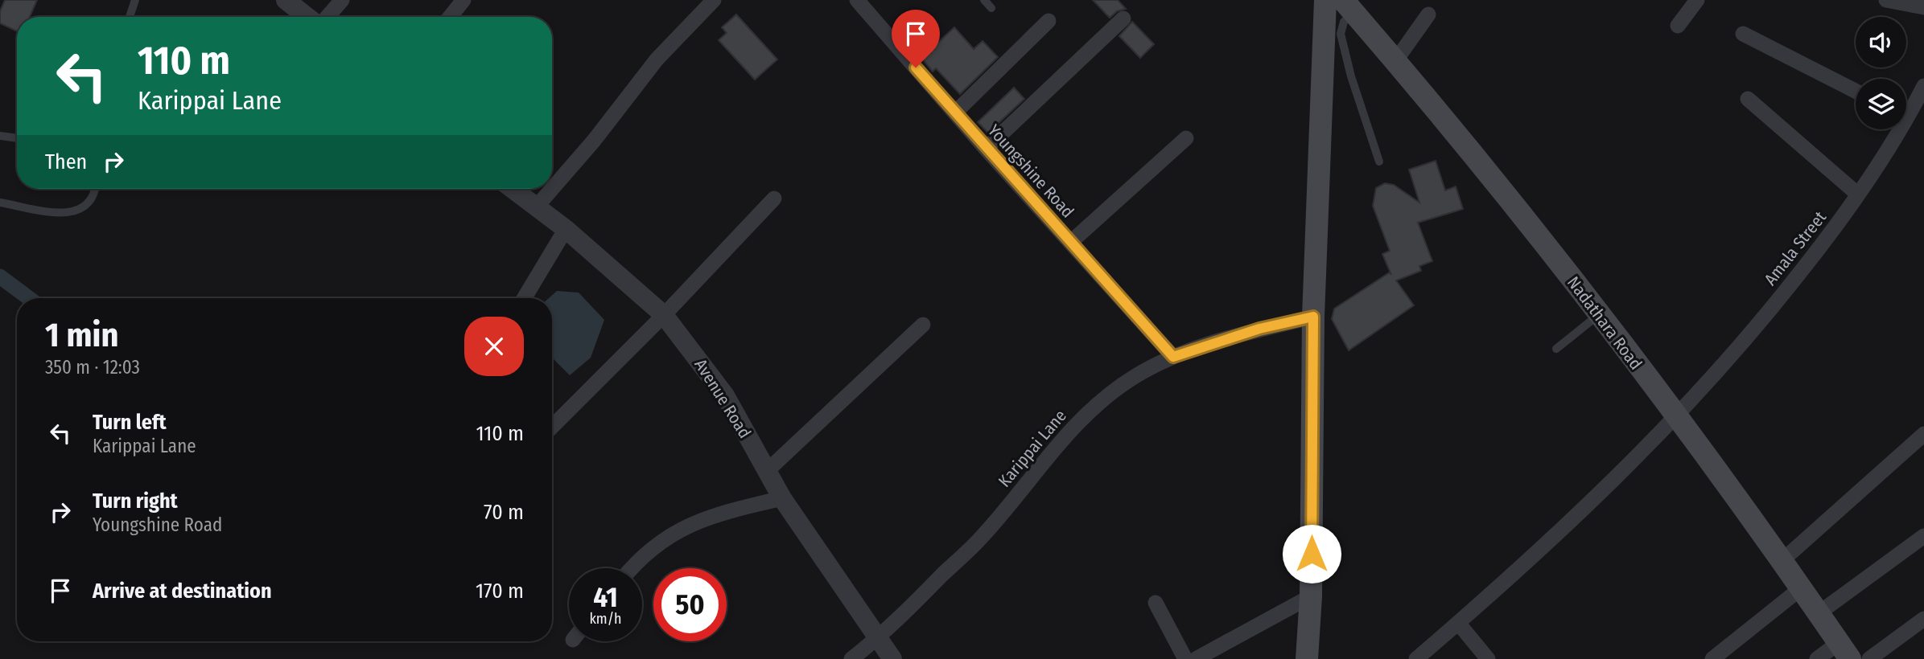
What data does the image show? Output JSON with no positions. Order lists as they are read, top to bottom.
{
  "streets": {
    "main road": ["Nadathara Road"],
    "street": [
      "Youngshine Road",
      "Amala Street",
      "Avenue Road",
      "Karippai Lane"
    ]
  },
  "crossings": [
    ["Youngshine Road", "Karippai Lane"],
    ["Amala Street", "Nadathara Road"],
    ["Avenue Road", "Karippai Lane"]
  ],
  "page": {
    "turn": ["110 m", "Karippai Lane"],
    "then": "Then",
    "heading": ["1 min", "350 m · 12:03"],
    "list": [
      {
        "name": "Turn left",
        "note": "Karippai Lane",
        "value": "110 m"
      },
      {
        "name": "Turn right",
        "note": "Youngshine Road",
        "value": "70 m"
      },
      {
        "name": "Arrive at destination",
        "value": "170 m"
      }
    ],
    "speed": "41 km/h",
    "limit": "50"
  }
}
